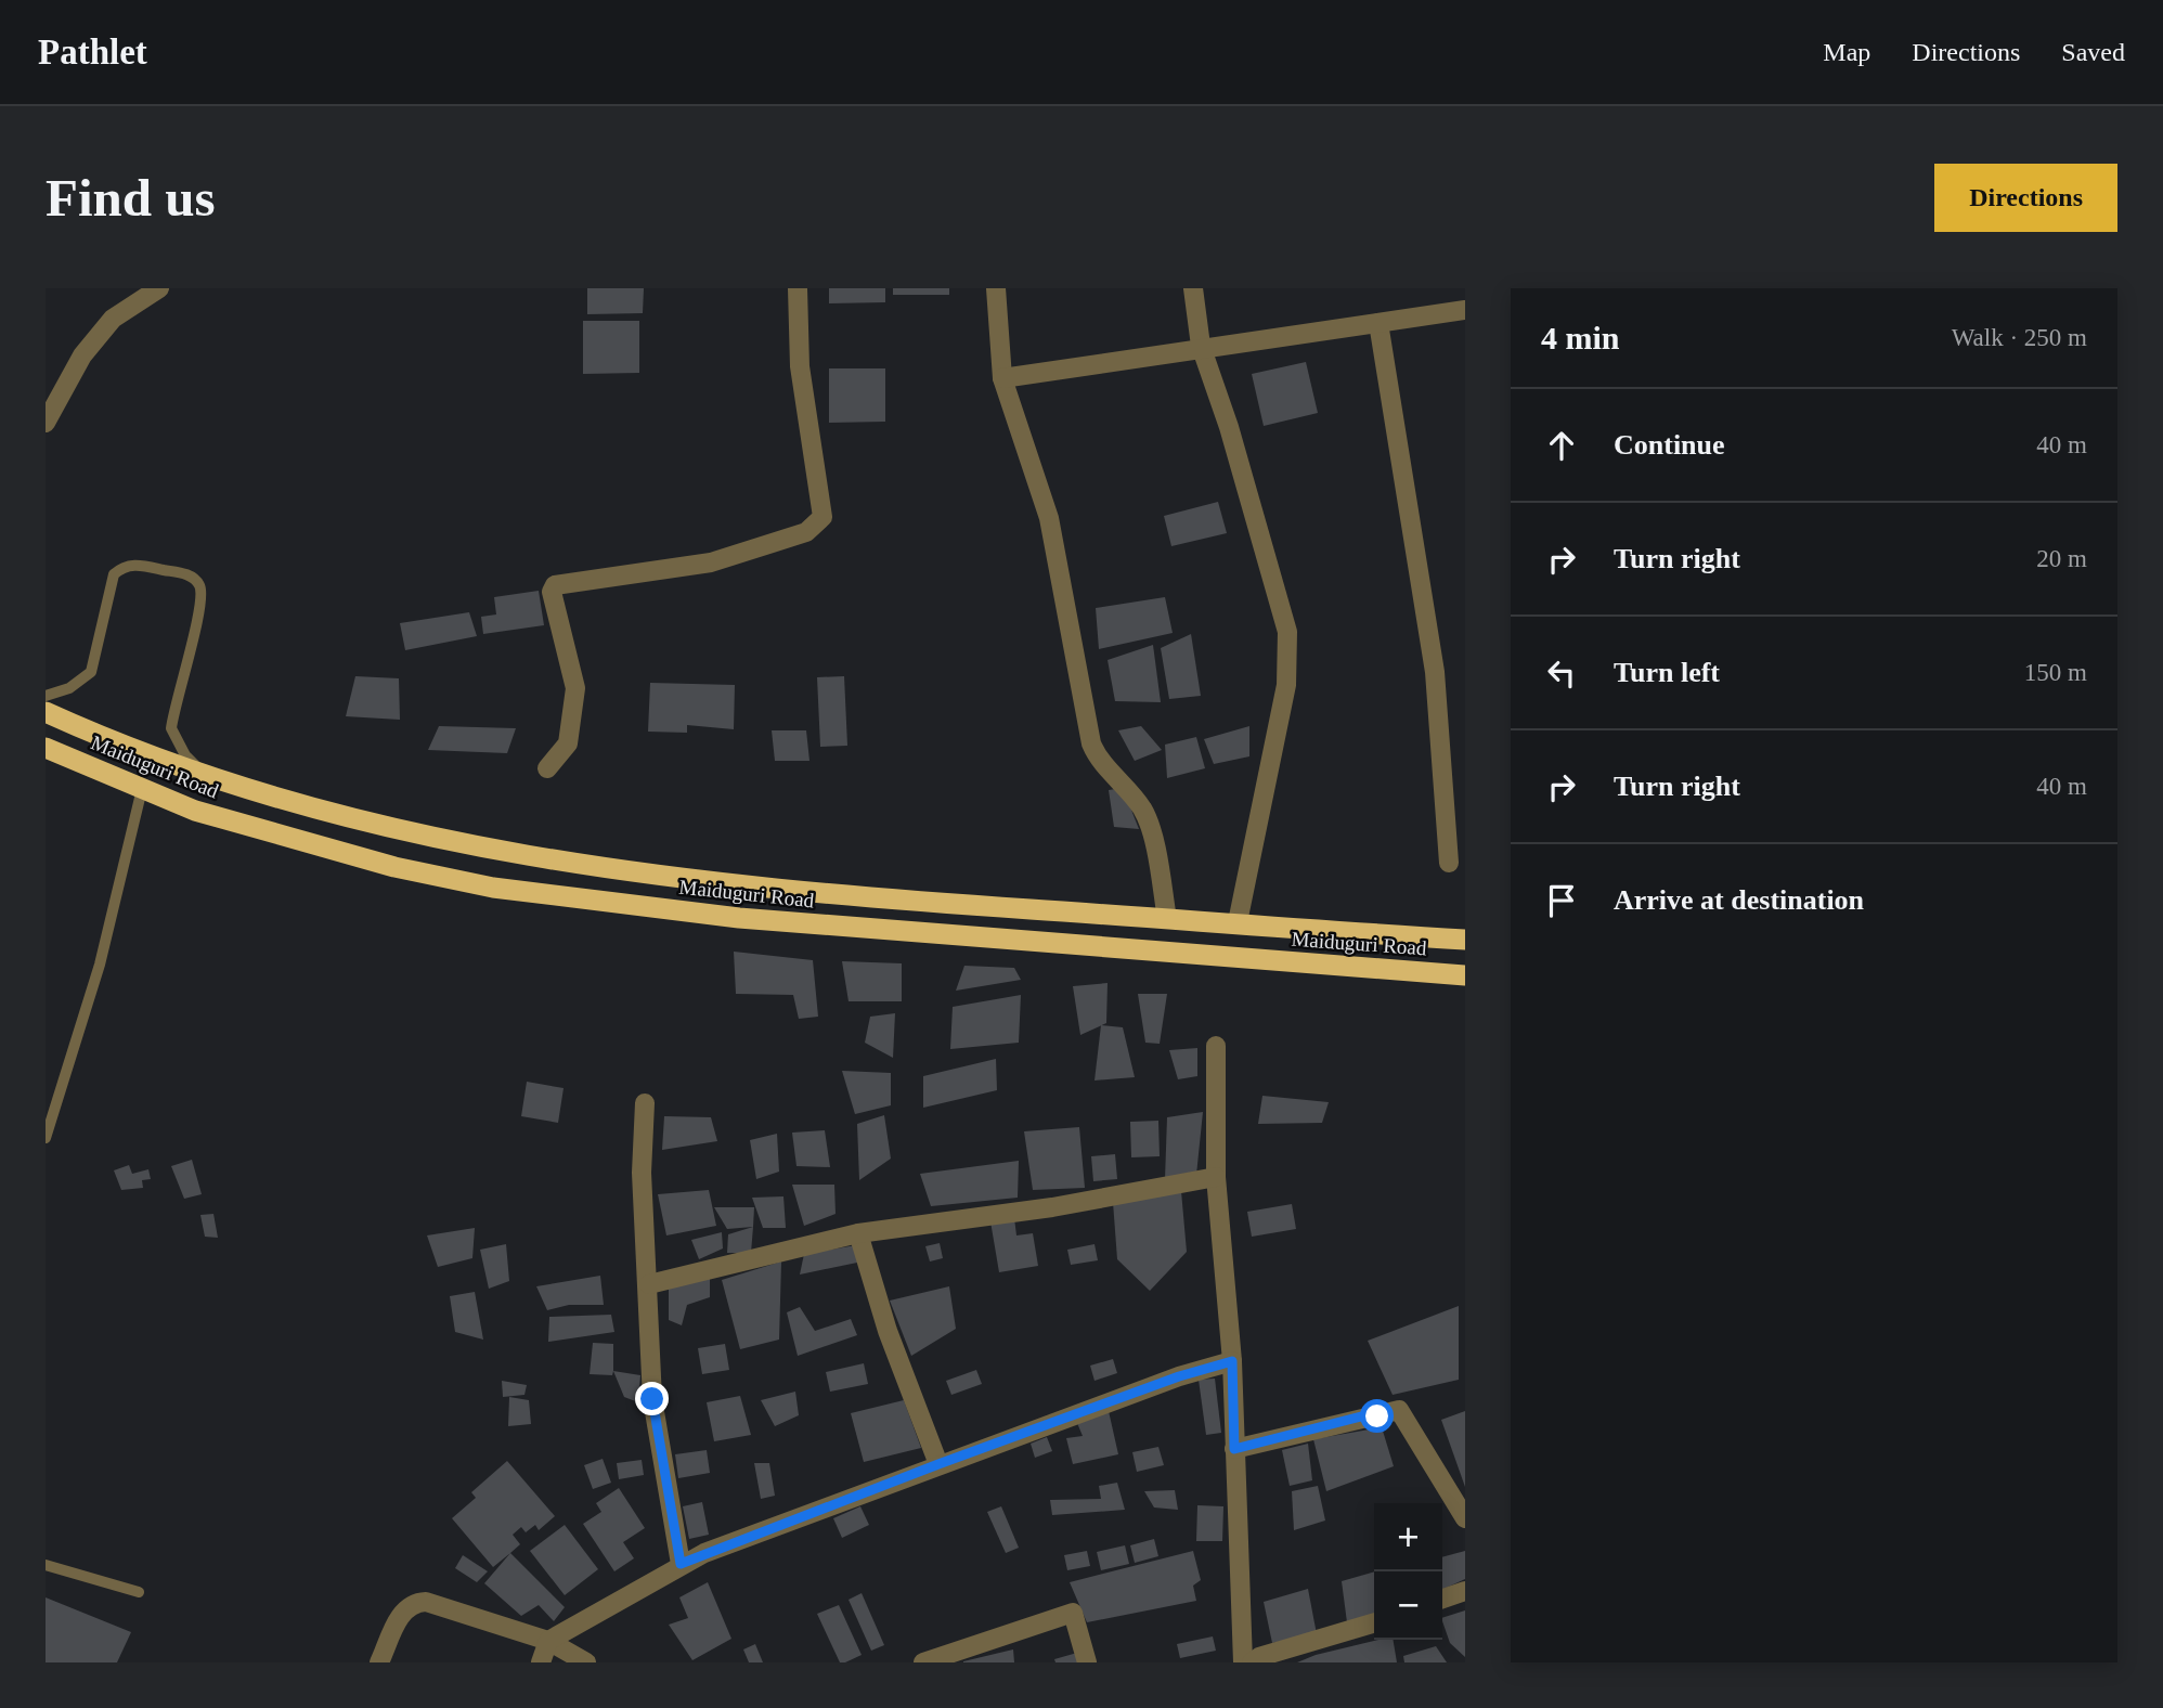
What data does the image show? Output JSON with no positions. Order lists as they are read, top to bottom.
{
  "streets": {
    "highway": ["Maiduguri Road"]
  },
  "page": {
    "header": "Pathlet",
    "nav": ["Map", "Directions", "Saved"],
    "buttons": "Directions",
    "title": "Find us",
    "heading": ["4 min", "Walk · 250 m"],
    "list": [
      ["Continue", "40 m"],
      ["Turn right", "20 m"],
      ["Turn left", "150 m"],
      ["Turn right", "40 m"],
      "Arrive at destination"
    ],
    "map_buttons": ["+", "−"]
  }
}
